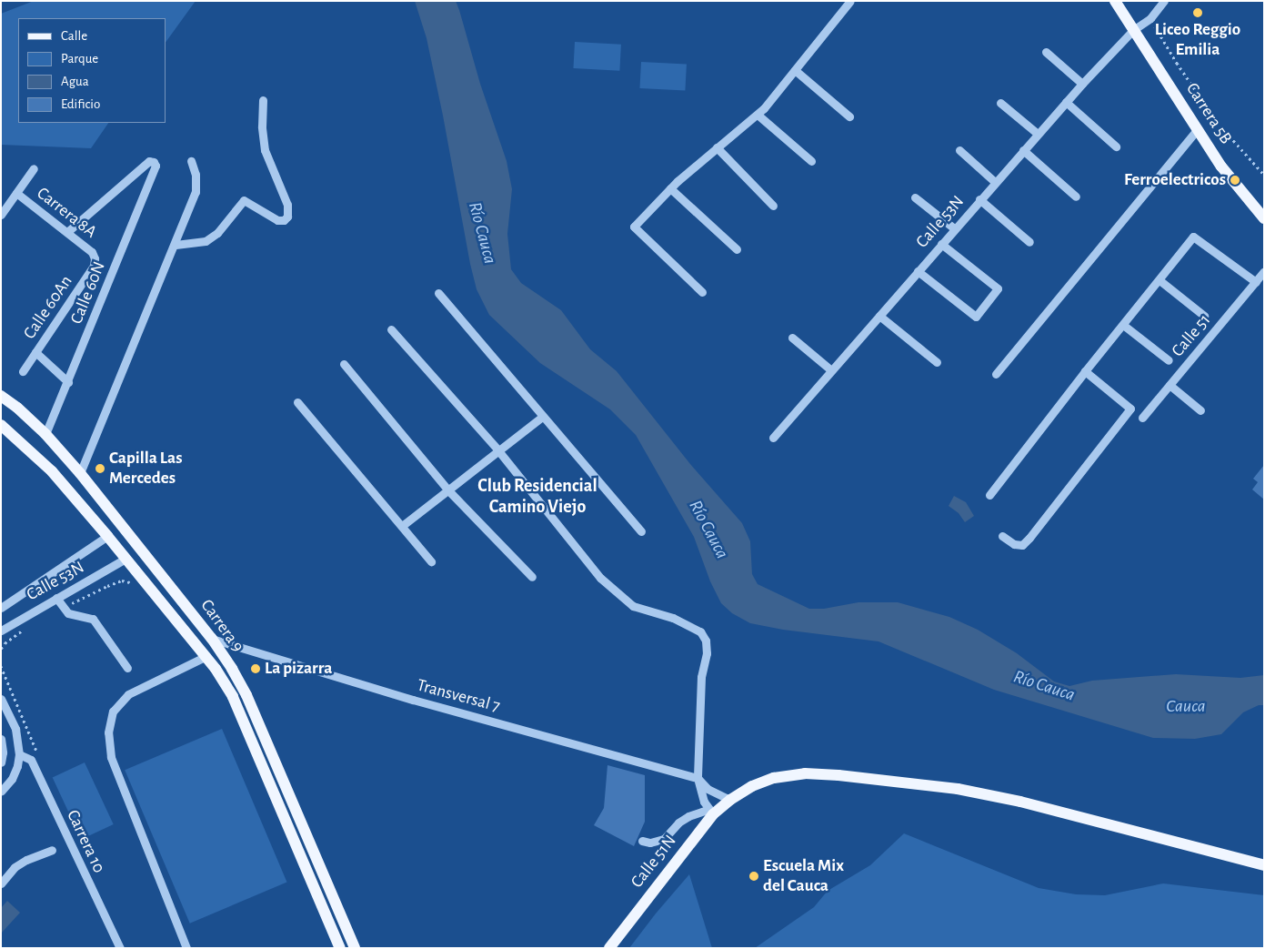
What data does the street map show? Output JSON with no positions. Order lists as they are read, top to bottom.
{
  "streets": {
    "main road": ["Carrera 5B", "Carrera 9", "Calle 51N"],
    "street": [
      "Carrera 8A",
      "Calle 53N",
      "Calle 60N",
      "Calle 60An",
      "Calle 51",
      "Transversal 7",
      "Carrera 10"
    ]
  },
  "crossings": [
    ["Carrera 5B", "Calle 53N"],
    ["Carrera 8A", "Calle 60N"],
    ["Carrera 8A", "Calle 60An"],
    ["Calle 53N", "Carrera 9"],
    ["Calle 60N", "Carrera 9"],
    ["Carrera 9", "Transversal 7"]
  ],
  "districts": ["Club Residencial Camino Viejo"],
  "water": ["Río Cauca", "Cauca"],
  "places": [
    "Liceo Reggio Emilia",
    "Ferroelectricos",
    "Capilla Las Mercedes",
    "La pizarra",
    "Escuela Mix del Cauca"
  ],
  "legend": [
    "Calle",
    "Parque",
    "Agua",
    "Edificio"
  ]
}
